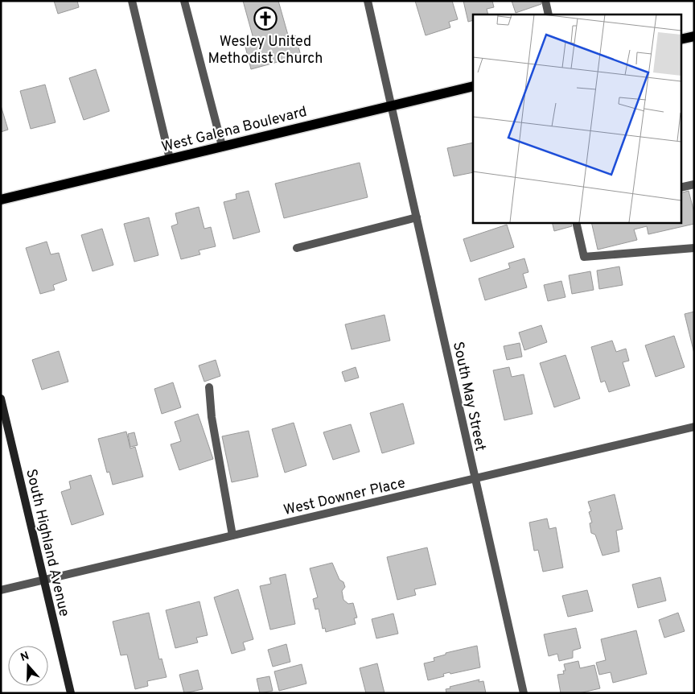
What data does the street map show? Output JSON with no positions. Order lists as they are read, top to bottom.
{
  "streets": {
    "main road": ["West Galena Boulevard"],
    "street": ["South May Street", "West Downer Place", "South Highland Avenue"]
  },
  "crossings": [
    ["West Galena Boulevard", "South May Street"],
    ["South May Street", "West Downer Place"],
    ["West Downer Place", "South Highland Avenue"]
  ],
  "places": {
    "church": ["Wesley United Methodist Church"]
  },
  "north": "top"
}
